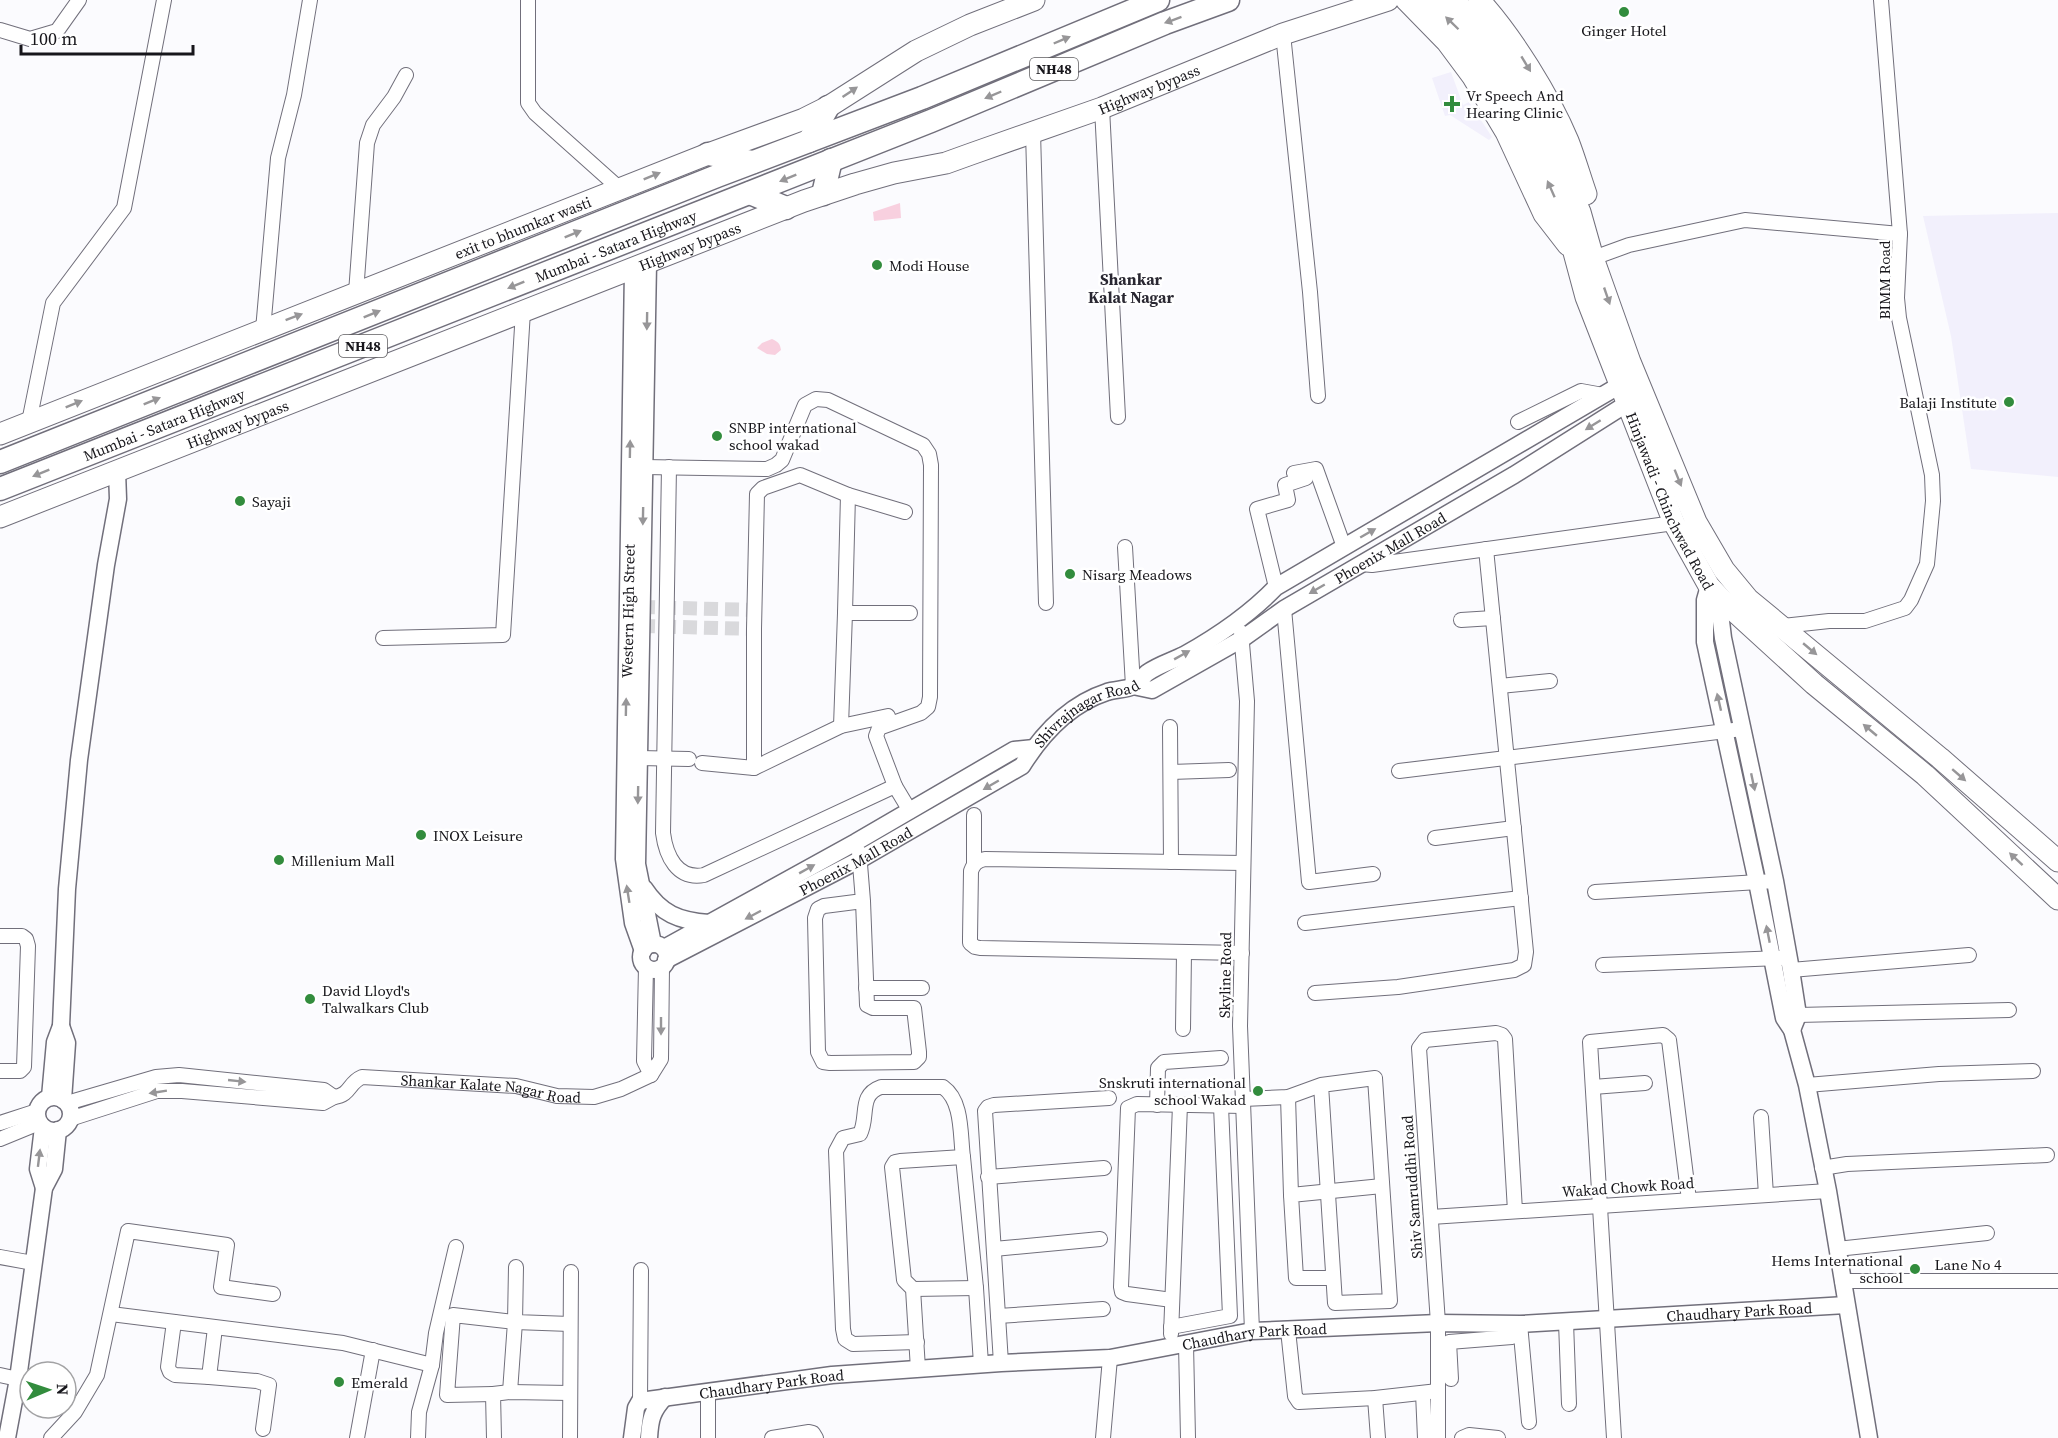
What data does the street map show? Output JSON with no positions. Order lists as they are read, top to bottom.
{
  "streets": {
    "highway": ["NH48", "Mumbai - Satara Highway"],
    "main road": ["Highway bypass", "exit to bhumkar wasti", "Hinjawadi - Chinchwad Road"],
    "street": [
      "BIMM Road",
      "Phoenix Mall Road",
      "Western High Street",
      "Shivrajnagar Road",
      "Skyline Road",
      "Shankar Kalate Nagar Road",
      "Shiv Samruddhi Road",
      "Wakad Chowk Road",
      "Lane No 4",
      "Chaudhary Park Road"
    ]
  },
  "crossings": [
    ["Highway bypass", "Western High Street"],
    ["BIMM Road", "Hinjawadi - Chinchwad Road"],
    ["Hinjawadi - Chinchwad Road", "Phoenix Mall Road"],
    ["Phoenix Mall Road", "Western High Street"],
    ["Phoenix Mall Road", "Shivrajnagar Road"],
    ["Phoenix Mall Road", "Skyline Road"],
    ["Phoenix Mall Road", "Shankar Kalate Nagar Road"],
    ["Western High Street", "Shankar Kalate Nagar Road"],
    ["Shivrajnagar Road", "Skyline Road"],
    ["Skyline Road", "Chaudhary Park Road"],
    ["Shiv Samruddhi Road", "Wakad Chowk Road"],
    ["Shiv Samruddhi Road", "Chaudhary Park Road"]
  ],
  "one_way": ["exit to bhumkar wasti"],
  "districts": ["Shankar Kalat Nagar"],
  "places": {
    "other": [
      "Ginger Hotel",
      "Modi House",
      "Balaji Institute",
      "SNBP international school wakad",
      "Sayaji",
      "Nisarg Meadows",
      "INOX Leisure",
      "Millenium Mall",
      "David Lloyd's Talwalkars Club",
      "Snskruti international school Wakad",
      "Hems International school",
      "Emerald"
    ],
    "health": ["Vr Speech And Hearing Clinic"]
  },
  "scale_bar": "100 m",
  "north": "right"
}
